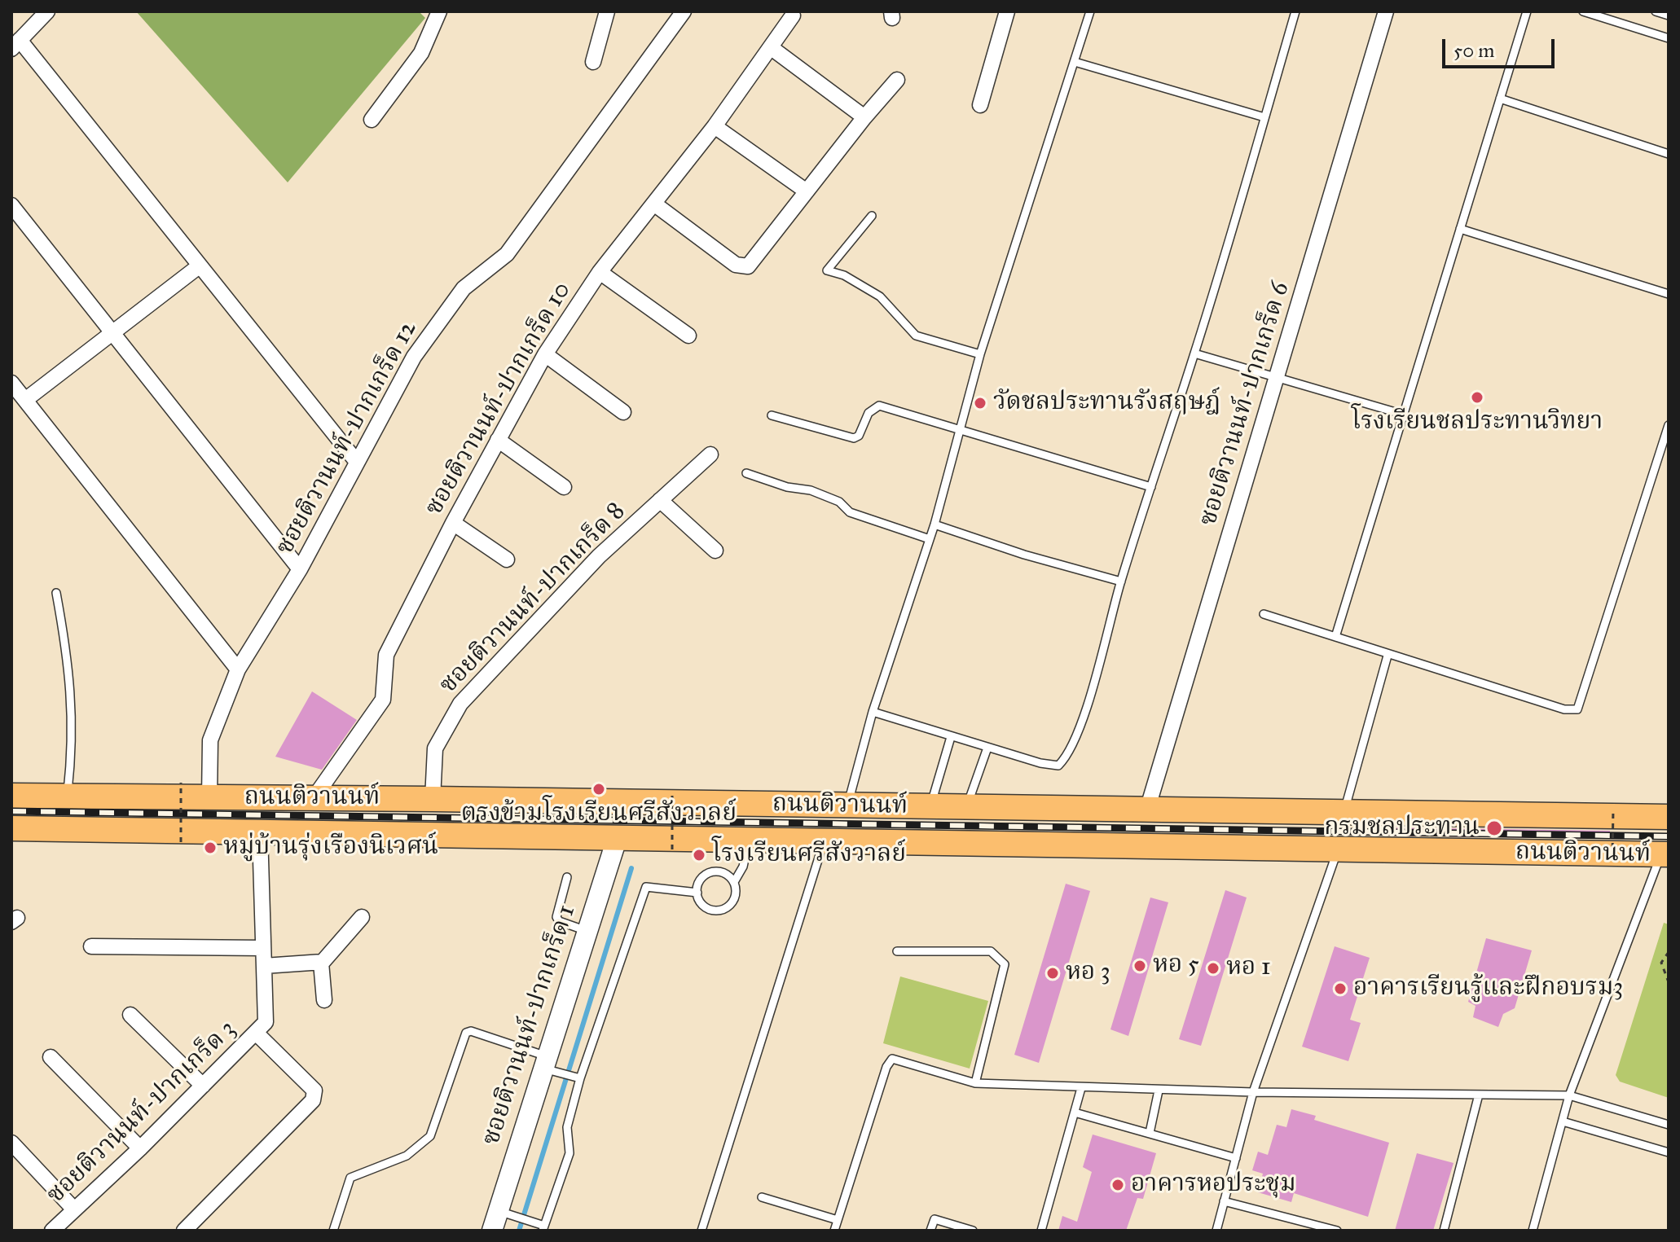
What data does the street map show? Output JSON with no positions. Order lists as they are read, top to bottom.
{
  "streets": {
    "main road": ["ถนนติวานนท์"],
    "street": [
      "ซอยติวานนท์-ปากเกร็ด 10",
      "ซอยติวานนท์-ปากเกร็ด 6",
      "ซฮยติวานนท์-ปากเกร็ด 12",
      "ซอยติวานนท์-ปากเกร็ด 8",
      "ซอยติวานนท์-ปากเกร็ด 1",
      "ซอยติวานนท์-ปากเกร็ด 3"
    ]
  },
  "crossings": [
    ["ซอยติวานนท์-ปากเกร็ด 10", "ถนนติวานนท์"],
    ["ซอยติวานนท์-ปากเกร็ด 6", "ถนนติวานนท์"],
    ["ซฮยติวานนท์-ปากเกร็ด 12", "ถนนติวานนท์"],
    ["ซอยติวานนท์-ปากเกร็ด 8", "ถนนติวานนท์"],
    ["ถนนติวานนท์", "ซอยติวานนท์-ปากเกร็ด 1"],
    ["ถนนติวานนท์", "ซอยติวานนท์-ปากเกร็ด 3"]
  ],
  "places": [
    "โรงเรียนชลประทานวิทยา",
    "วัดชลประทานรังสฤษฎ์",
    "ตรงข้ามโรงเรียนศรีสังวาลย์",
    "กรมชลประทาน",
    "หมู่บ้านรุ่งเรืองนิเวศน์",
    "โรงเรียนศรีสังวาลย์",
    "หอ 5",
    "หอ 1",
    "หอ 3",
    "อาคารเรียนรู้และฝึกอบรม3",
    "อาคารหอประชุม"
  ],
  "scale_bar": "50 m"
}
